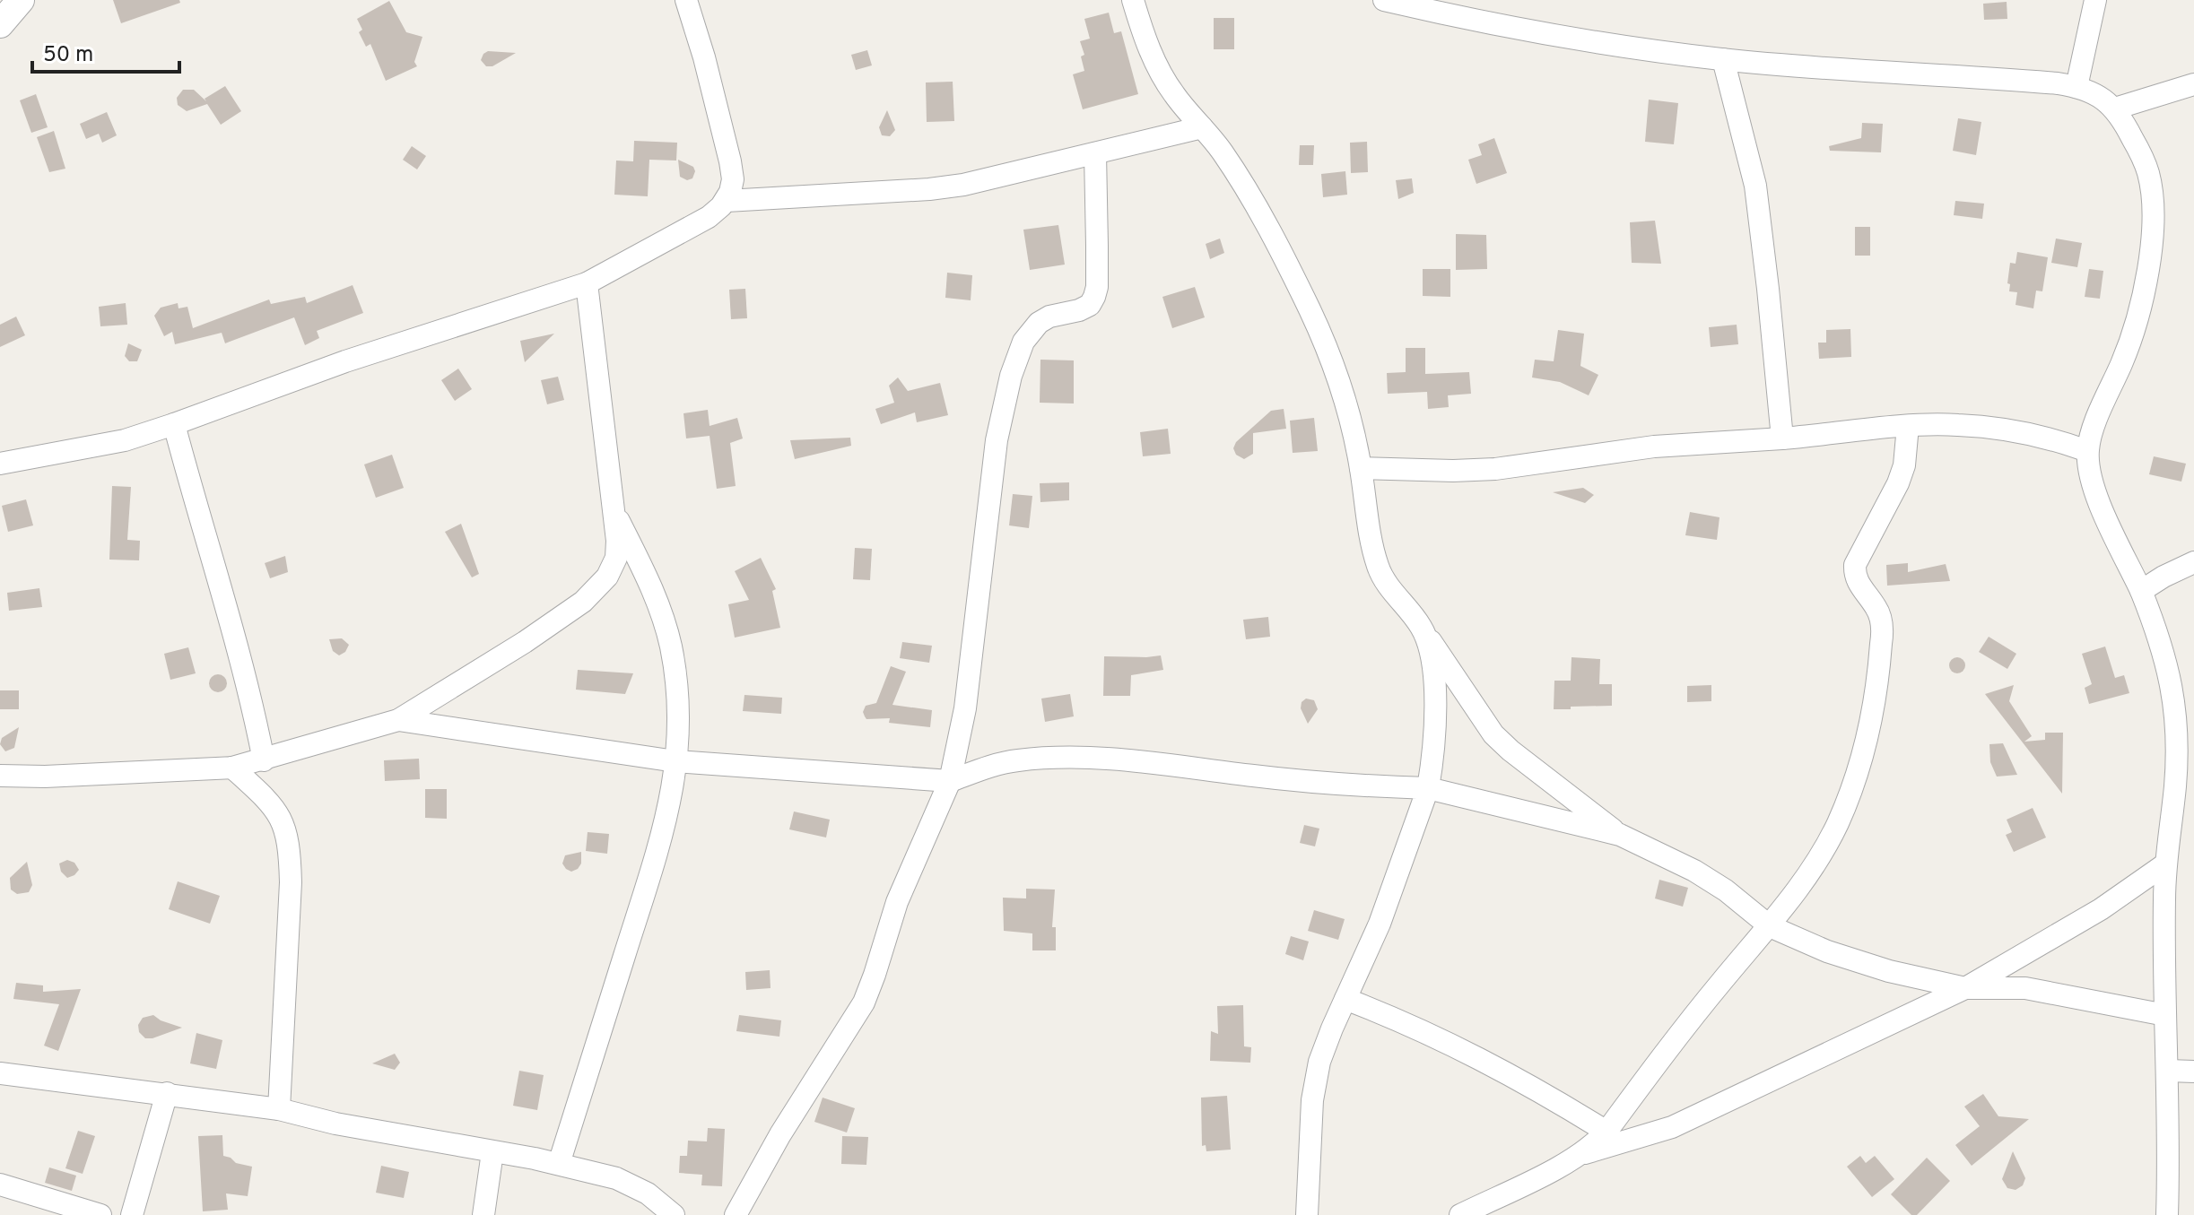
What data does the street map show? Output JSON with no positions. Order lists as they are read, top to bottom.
{
  "scale_bar": "50 m"
}
